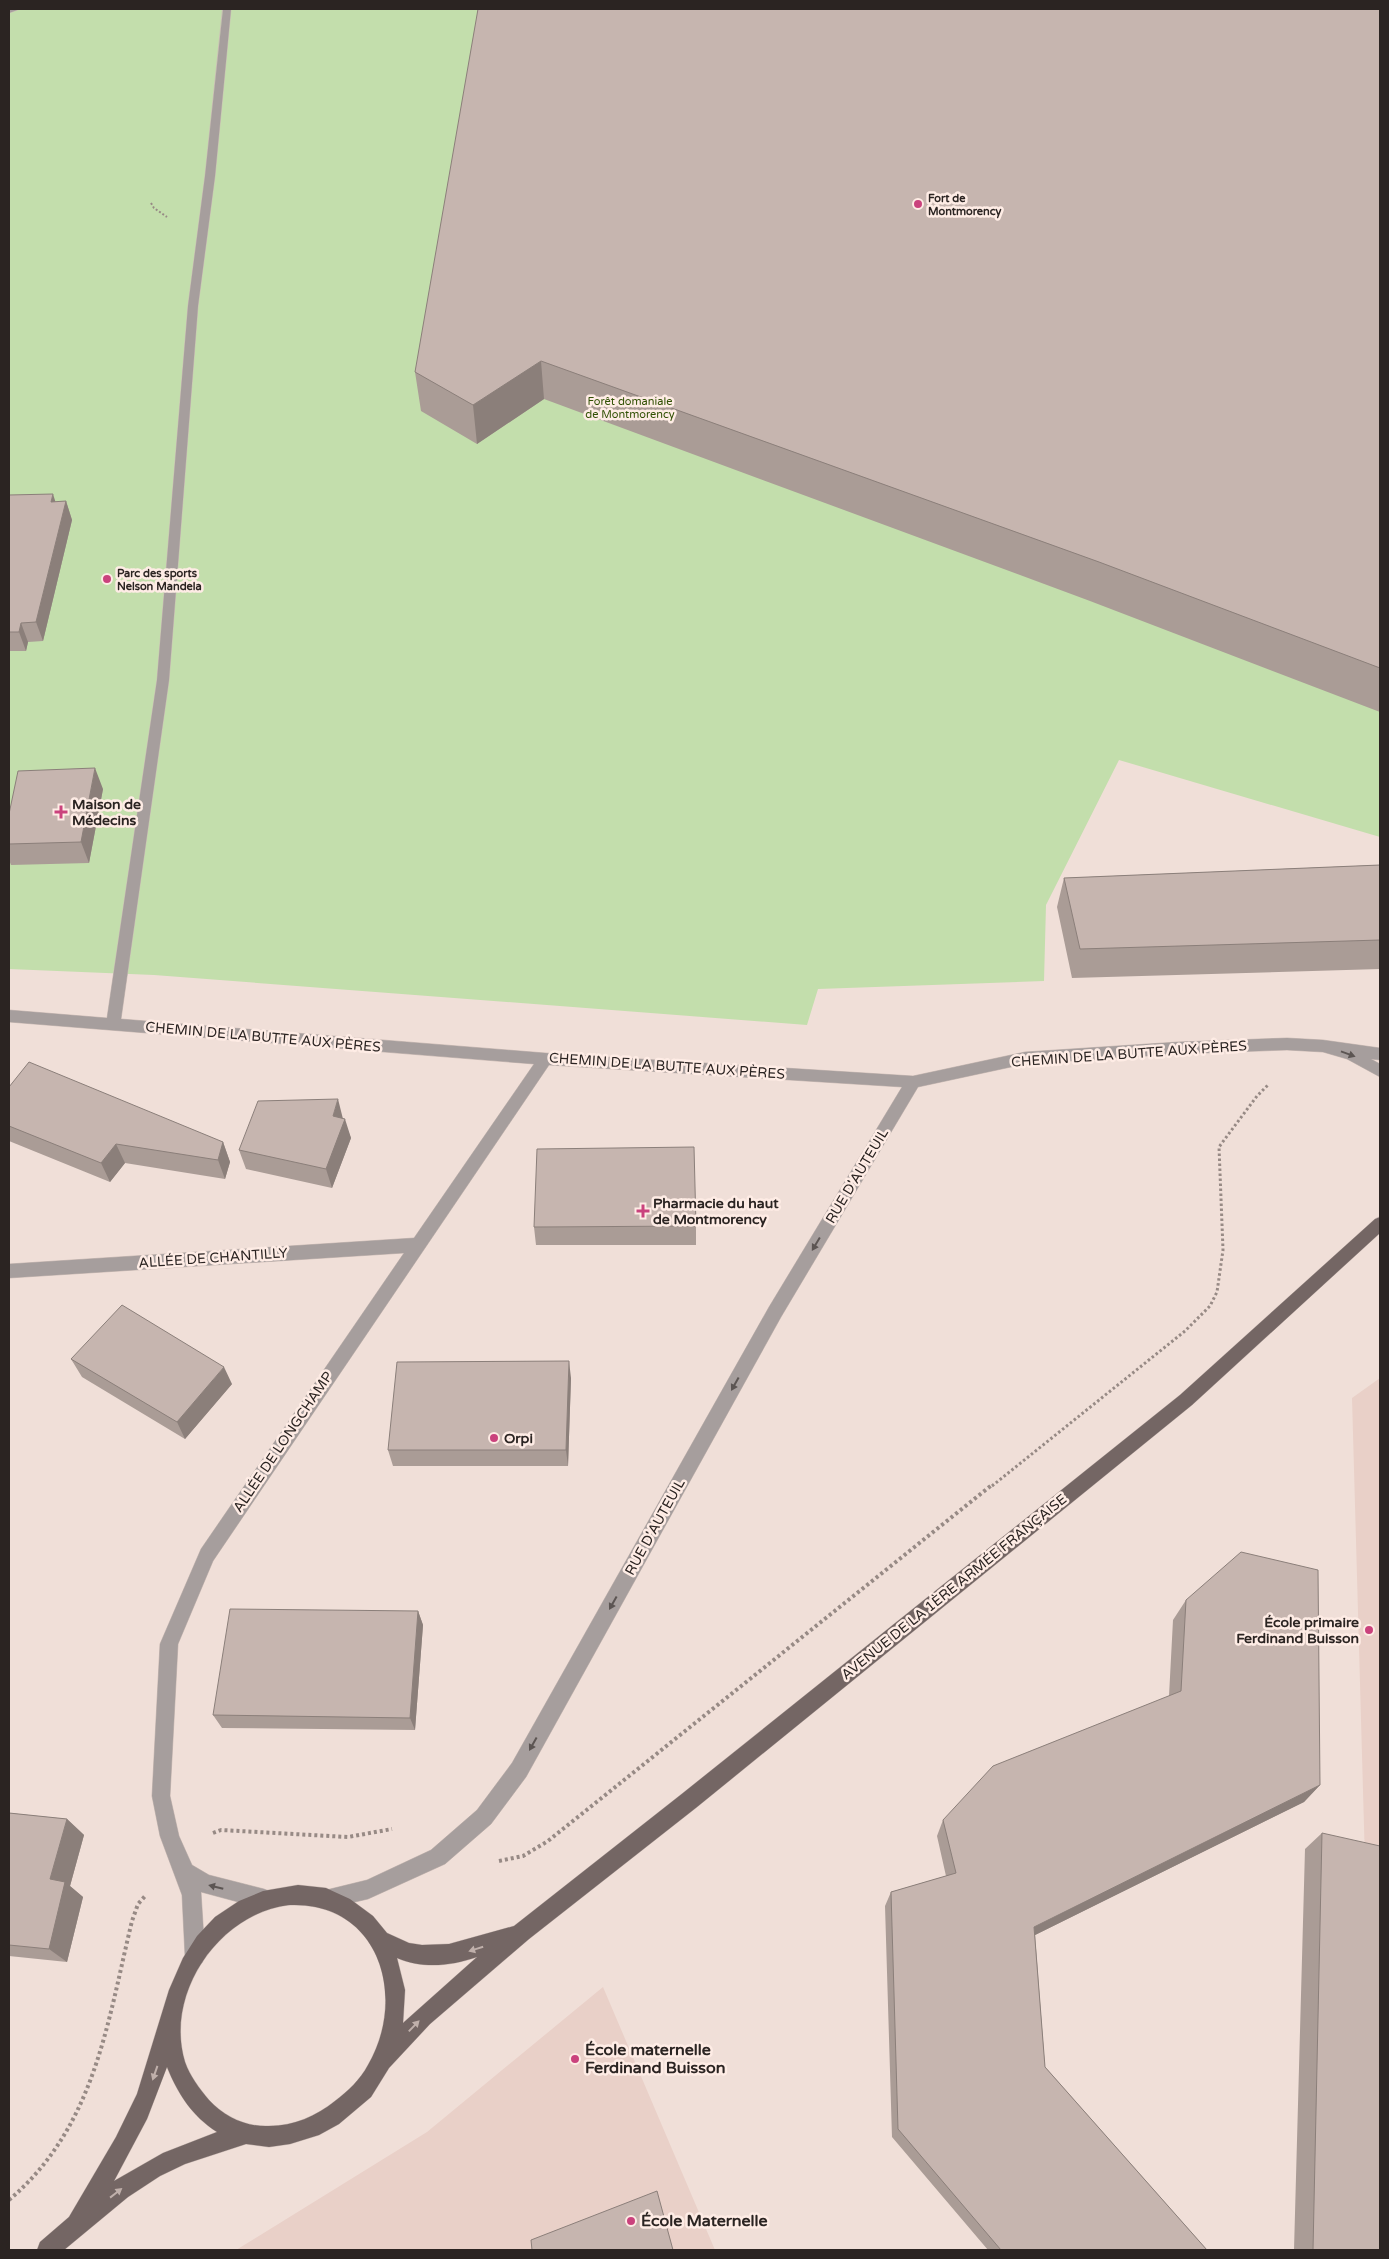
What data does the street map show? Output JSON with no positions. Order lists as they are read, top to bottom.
{
  "streets": {
    "main road": ["AVENUE DE LA 1ÈRE ARMÉE FRANÇAISE"],
    "street": [
      "CHEMIN DE LA BUTTE AUX PÈRES",
      "RUE D'AUTEUIL",
      "ALLÉE DE CHANTILLY",
      "ALLÉE DE LONGCHAMP"
    ]
  },
  "crossings": [
    ["CHEMIN DE LA BUTTE AUX PÈRES", "RUE D'AUTEUIL"],
    ["CHEMIN DE LA BUTTE AUX PÈRES", "ALLÉE DE LONGCHAMP"],
    ["RUE D'AUTEUIL", "AVENUE DE LA 1ÈRE ARMÉE FRANÇAISE"],
    ["ALLÉE DE CHANTILLY", "ALLÉE DE LONGCHAMP"],
    ["ALLÉE DE LONGCHAMP", "AVENUE DE LA 1ÈRE ARMÉE FRANÇAISE"]
  ],
  "one_way": ["RUE D'AUTEUIL"],
  "parks": ["Forêt domaniale de Montmorency"],
  "places": {
    "other": [
      "Fort de Montmorency",
      "Parc des sports Nelson Mandela",
      "Orpi",
      "École primaire Ferdinand Buisson",
      "École maternelle Ferdinand Buisson",
      "École Maternelle"
    ],
    "health": ["Maison de Médecins", "Pharmacie du haut de Montmorency"]
  }
}
